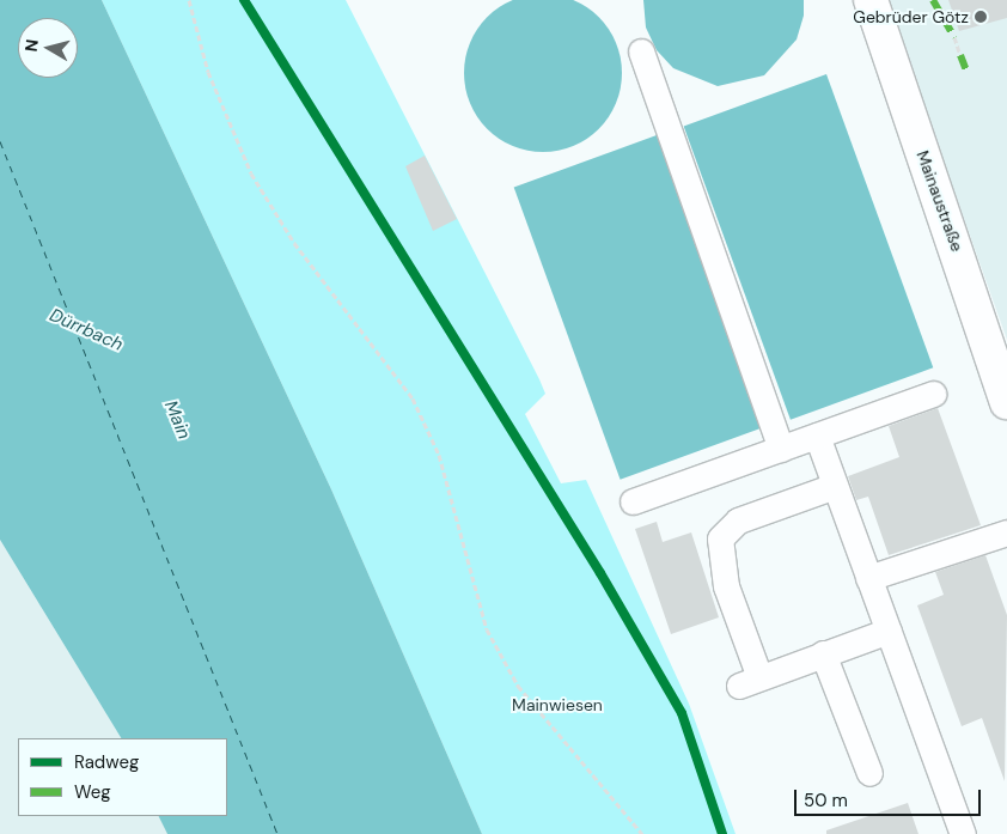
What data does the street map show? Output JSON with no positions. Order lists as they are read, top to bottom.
{
  "streets": {
    "main road": ["Mainaustraße"]
  },
  "water": ["Dürrbach", "Main"],
  "parks": ["Mainwiesen"],
  "places": ["Gebrüder Götz"],
  "legend": ["Radweg", "Weg"],
  "scale_bar": "50 m",
  "north": "left"
}
